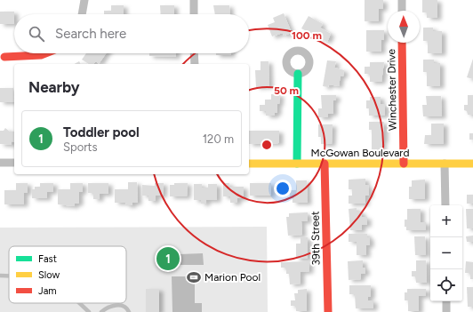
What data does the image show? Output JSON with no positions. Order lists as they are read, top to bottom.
{
  "streets": {
    "street": ["Winchester Drive", "McGowan Boulevard", "39th Street"]
  },
  "crossings": [
    ["Winchester Drive", "McGowan Boulevard"],
    ["McGowan Boulevard", "39th Street"]
  ],
  "places": {
    "sports": ["Marion Pool"]
  },
  "legend": ["Fast", "Slow", "Jam"],
  "north": "top",
  "page": {
    "search": "Search here",
    "heading": "Nearby",
    "list": [
      {
        "mark": "1",
        "name": "Toddler pool",
        "note": "Sports",
        "value": "120 m"
      }
    ],
    "map_buttons": ["+", "−"],
    "pins": "1"
  },
  "rings": ["100 m", "50 m"]
}
